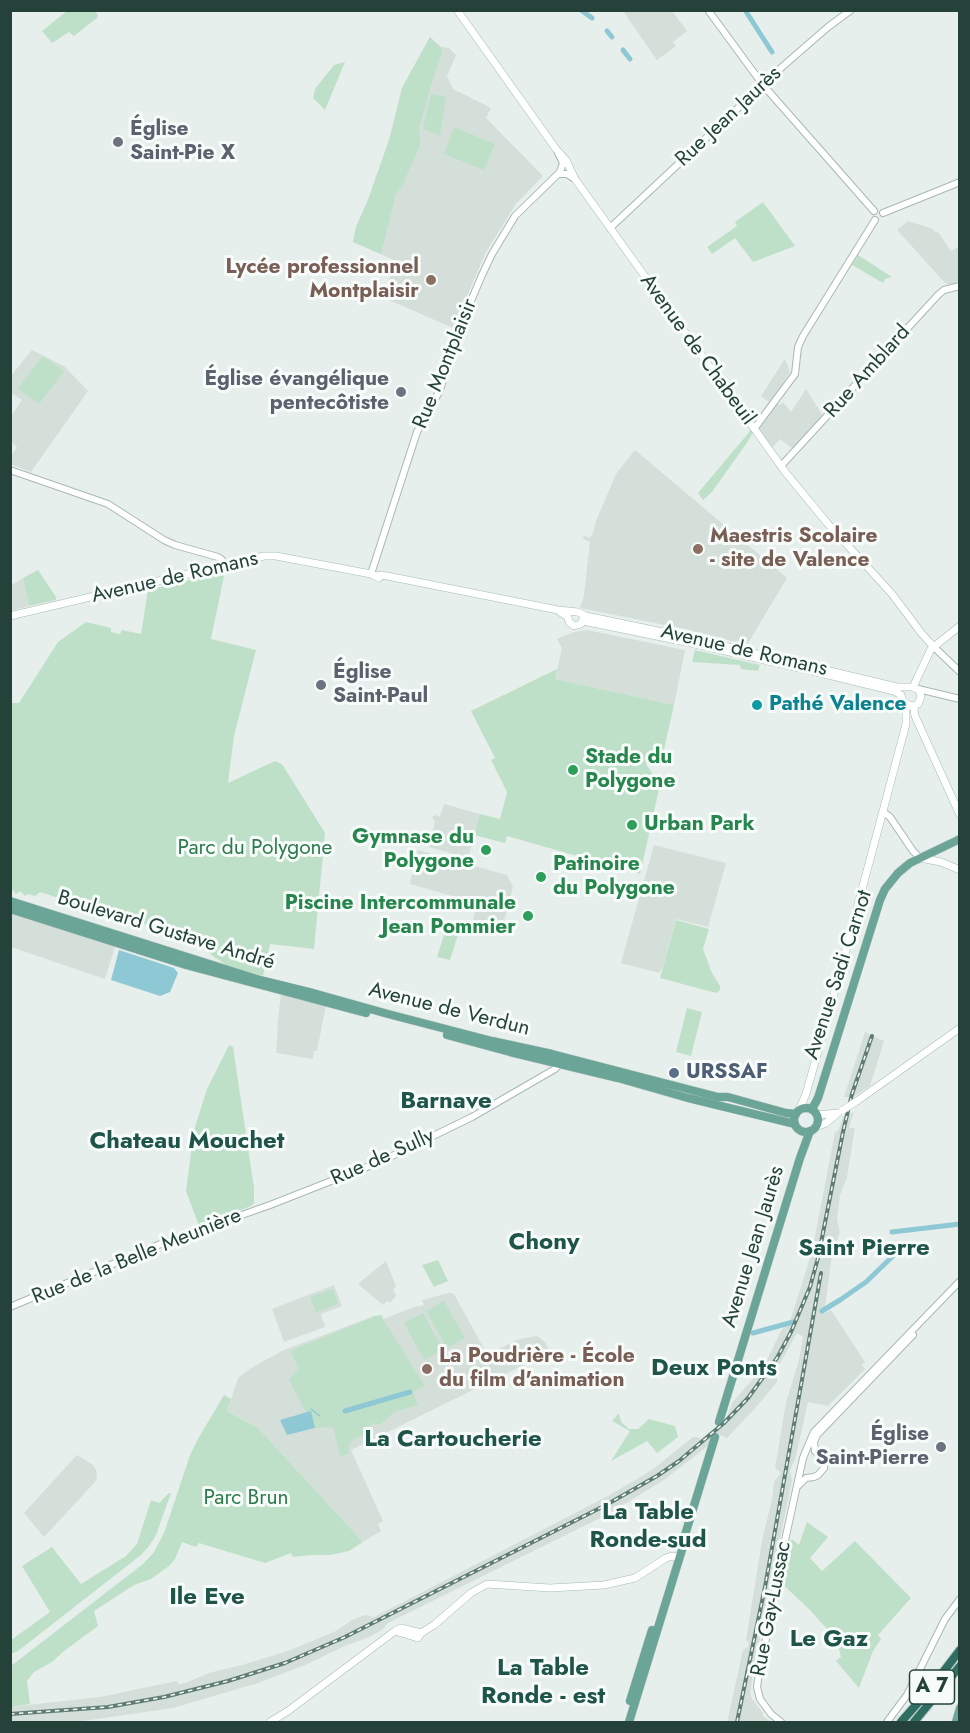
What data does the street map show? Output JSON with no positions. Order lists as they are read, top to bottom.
{
  "streets": {
    "highway": ["A 7"],
    "main road": [
      "Avenue de Chabeuil",
      "Avenue de Romans",
      "Boulevard Gustave André",
      "Avenue Sadi Carnot",
      "Avenue de Verdun",
      "Avenue Jean Jaurès"
    ],
    "street": [
      "Rue Jean Jaurès",
      "Rue Montplaisir",
      "Rue Amblard",
      "Rue de Sully",
      "Rue de la Belle Meunière",
      "Rue Gay-Lussac"
    ]
  },
  "crossings": [
    ["Rue Jean Jaurès", "Avenue de Chabeuil"],
    ["Avenue de Chabeuil", "Rue Amblard"],
    ["Rue Montplaisir", "Avenue de Romans"],
    ["Boulevard Gustave André", "Avenue de Verdun"],
    ["Avenue Sadi Carnot", "Avenue de Verdun"],
    ["Avenue Sadi Carnot", "Avenue Jean Jaurès"],
    ["Avenue de Verdun", "Rue de Sully"],
    ["Avenue de Verdun", "Avenue Jean Jaurès"],
    ["Rue de Sully", "Rue de la Belle Meunière"]
  ],
  "districts": [
    "Barnave",
    "Chateau Mouchet",
    "Chony",
    "Saint Pierre",
    "Deux Ponts",
    "La Cartoucherie",
    "La Table Ronde-sud",
    "Ile Eve",
    "Le Gaz",
    "La Table Ronde - est"
  ],
  "parks": ["Parc du Polygone", "Parc Brun"],
  "places": [
    "Église Saint-Pie X",
    "Lycée professionnel Montplaisir",
    "Église évangélique pentecôtiste",
    "Maestris Scolaire - site de Valence",
    "Église Saint-Paul",
    "Pathé Valence",
    "Stade du Polygone",
    "Urban Park",
    "Gymnase du Polygone",
    "Patinoire du Polygone",
    "Piscine Intercommunale Jean Pommier",
    "URSSAF",
    "La Poudrière - École du film d'animation",
    "Église Saint-Pierre"
  ]
}
